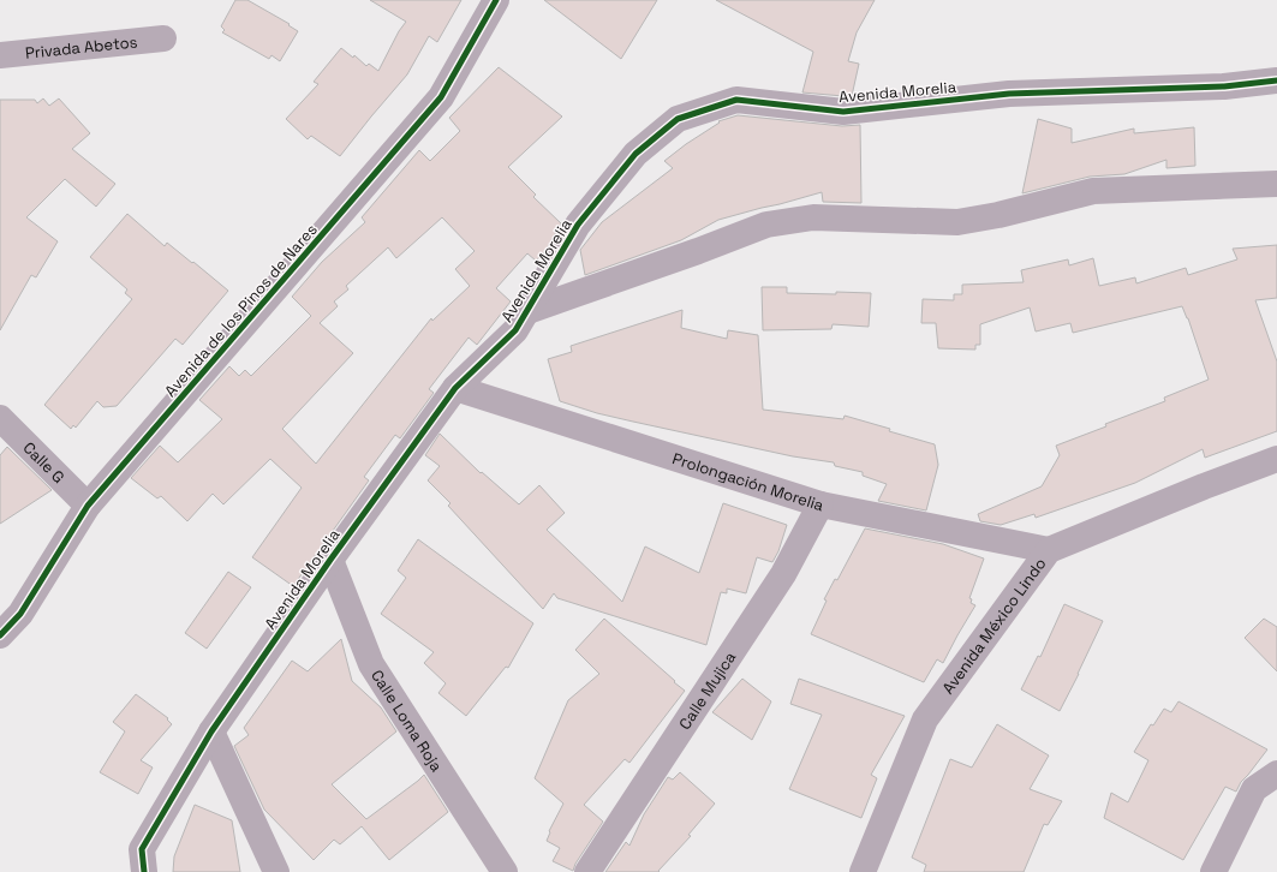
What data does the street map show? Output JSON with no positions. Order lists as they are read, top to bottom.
{
  "streets": {
    "street": [
      "Privada Abetos",
      "Avenida Morelia",
      "Avenida de los Pinos de Nares",
      "Calle G",
      "Prolongación Morelia",
      "Avenida México Lindo",
      "Calle Mujica",
      "Calle Loma Roja"
    ]
  },
  "crossings": [
    ["Avenida Morelia", "Prolongación Morelia"],
    ["Avenida Morelia", "Calle Loma Roja"],
    ["Avenida de los Pinos de Nares", "Calle G"],
    ["Prolongación Morelia", "Avenida México Lindo"],
    ["Prolongación Morelia", "Calle Mujica"]
  ]
}
